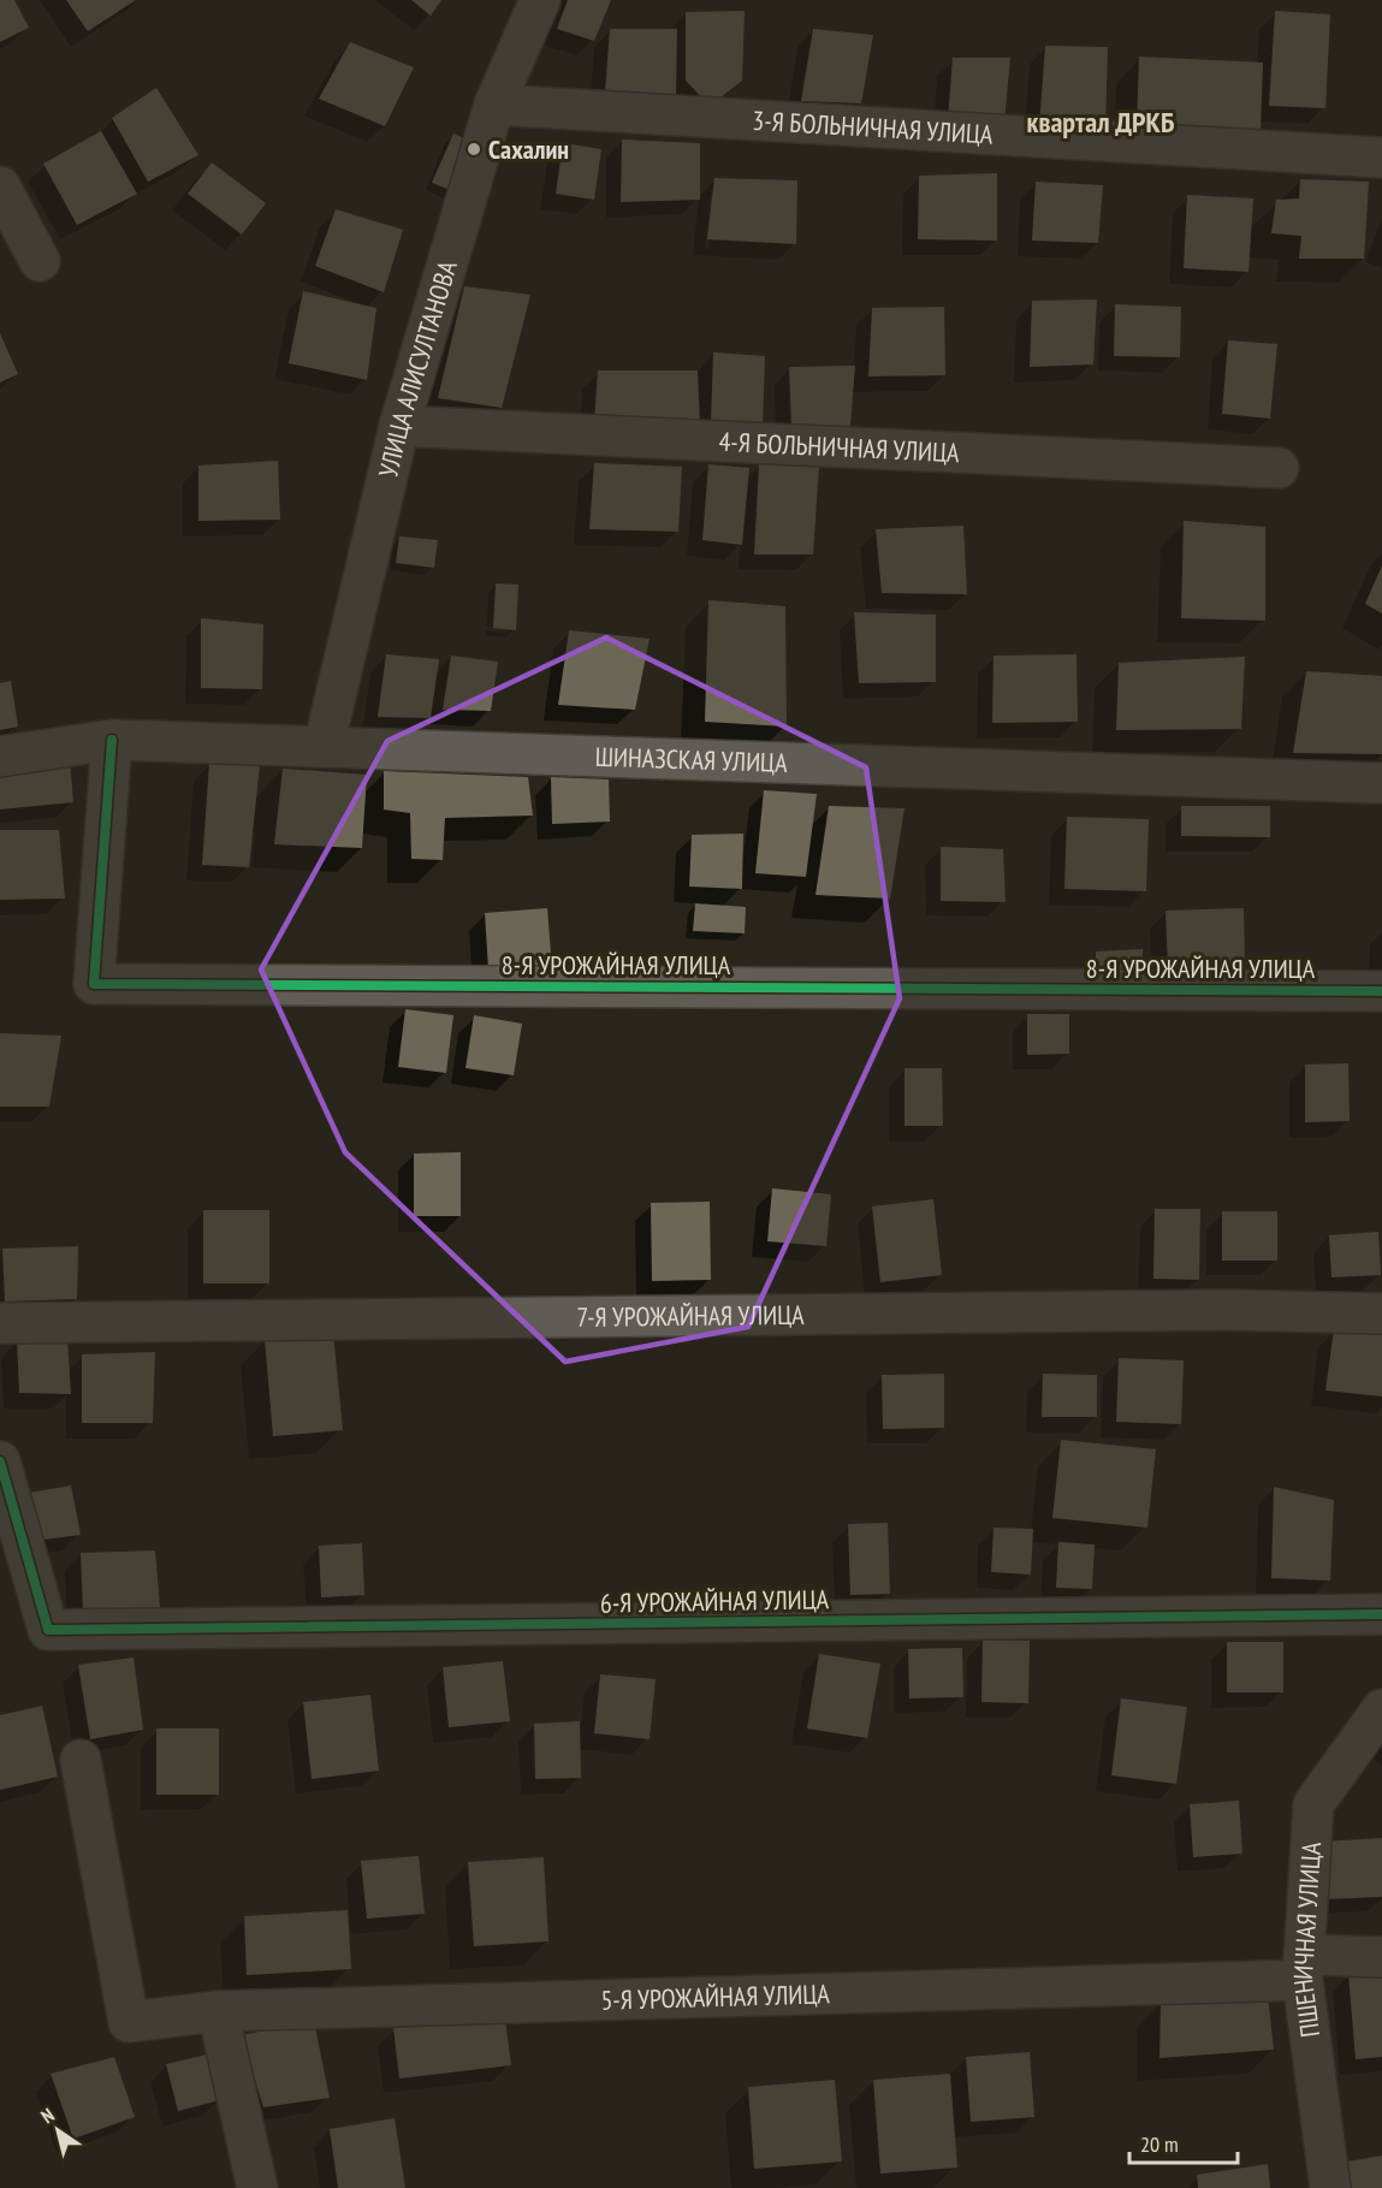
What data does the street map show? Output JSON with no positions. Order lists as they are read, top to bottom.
{
  "streets": {
    "street": [
      "3-Я БОЛЬНИЧНАЯ УЛИЦА",
      "УЛИЦА АЛИСУЛТАНОВА",
      "4-Я БОЛЬНИЧНАЯ УЛИЦА",
      "ШИНАЗСКАЯ УЛИЦА",
      "8-Я УРОЖАЙНАЯ УЛИЦА",
      "7-Я УРОЖАЙНАЯ УЛИЦА",
      "6-Я УРОЖАЙНАЯ УЛИЦА",
      "ПШЕНИЧНАЯ УЛИЦА",
      "5-Я УРОЖАЙНАЯ УЛИЦА"
    ]
  },
  "crossings": [
    ["3-Я БОЛЬНИЧНАЯ УЛИЦА", "УЛИЦА АЛИСУЛТАНОВА"],
    ["УЛИЦА АЛИСУЛТАНОВА", "4-Я БОЛЬНИЧНАЯ УЛИЦА"],
    ["УЛИЦА АЛИСУЛТАНОВА", "ШИНАЗСКАЯ УЛИЦА"],
    ["ШИНАЗСКАЯ УЛИЦА", "8-Я УРОЖАЙНАЯ УЛИЦА"],
    ["ПШЕНИЧНАЯ УЛИЦА", "5-Я УРОЖАЙНАЯ УЛИЦА"]
  ],
  "districts": ["квартал ДРКБ"],
  "places": ["Сахалин"],
  "scale_bar": "20 m",
  "north": "top left"
}
